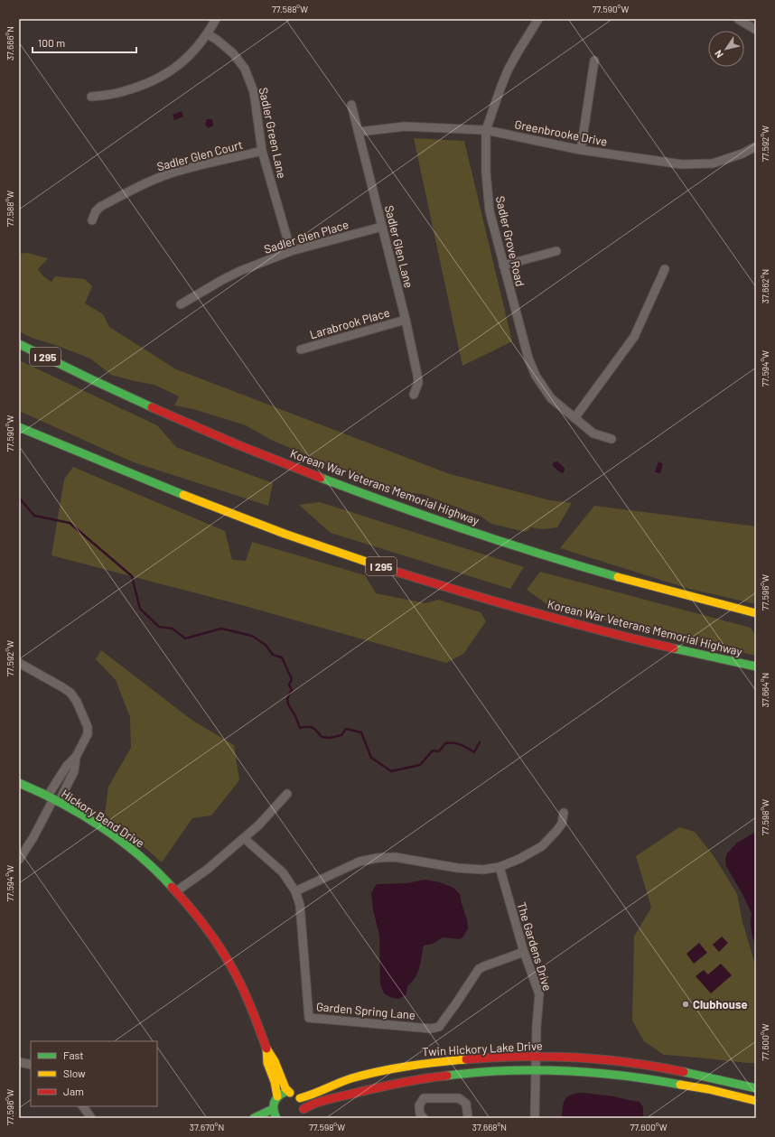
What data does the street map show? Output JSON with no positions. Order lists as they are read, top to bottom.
{
  "streets": {
    "main road": [
      "I 295",
      "Korean War Veterans Memorial Highway",
      "Hickory Bend Drive",
      "Twin Hickory Lake Drive"
    ],
    "street": [
      "Sadler Green Lane",
      "Greenbrooke Drive",
      "Sadler Glen Court",
      "Sadler Glen Place",
      "Sadler Grove Road",
      "Sadler Glen Lane",
      "Larabrook Place",
      "The Gardens Drive",
      "Garden Spring Lane"
    ]
  },
  "crossings": [
    ["Sadler Green Lane", "Sadler Glen Court"],
    ["Sadler Green Lane", "Sadler Glen Place"],
    ["Greenbrooke Drive", "Sadler Grove Road"],
    ["Greenbrooke Drive", "Sadler Glen Lane"],
    ["Sadler Glen Place", "Sadler Glen Lane"],
    ["Sadler Glen Lane", "Larabrook Place"],
    ["The Gardens Drive", "Garden Spring Lane"],
    ["The Gardens Drive", "Twin Hickory Lake Drive"]
  ],
  "places": ["Clubhouse"],
  "legend": ["Fast", "Slow", "Jam"],
  "scale_bar": "100 m",
  "north": "bottom left",
  "coordinates": [
    "77.588°W",
    "77.590°W",
    "37.666°N",
    "77.592°W",
    "37.662°N",
    "77.594°W",
    "77.596°W",
    "37.664°N",
    "77.598°W",
    "77.600°W",
    "37.670°N",
    "37.668°N"
  ]
}
